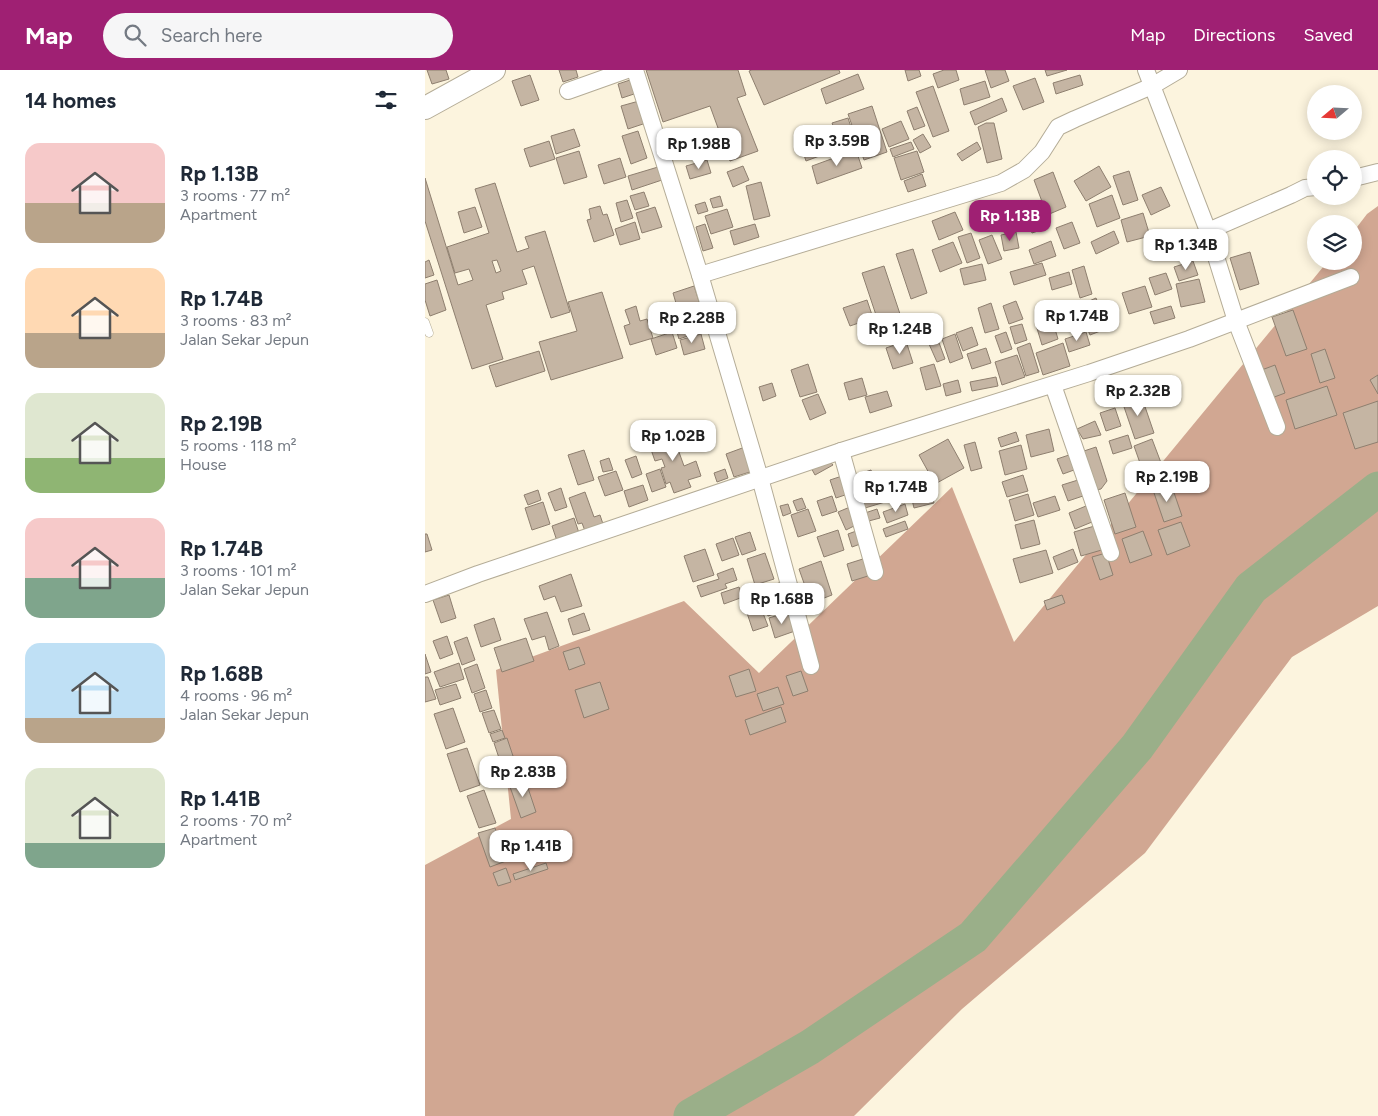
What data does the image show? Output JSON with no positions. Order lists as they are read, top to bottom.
{
  "north": "left",
  "page": {
    "header": "Map",
    "search": "Search here",
    "nav": ["Map", "Directions", "Saved"],
    "heading": "14 homes",
    "price": [
      "Rp 3.59B",
      "Rp 1.98B",
      "Rp 1.13B",
      "Rp 1.34B",
      "Rp 1.74B",
      "Rp 2.28B",
      "Rp 1.24B",
      "Rp 2.32B",
      "Rp 1.02B",
      "Rp 2.19B",
      "Rp 1.74B",
      "Rp 1.68B",
      "Rp 2.83B",
      "Rp 1.41B"
    ],
    "list": [
      {
        "name": "Rp 1.13B",
        "note": "3 rooms · 77 m² · Apartment"
      },
      {
        "name": "Rp 1.74B",
        "note": "3 rooms · 83 m² · Jalan Sekar Jepun"
      },
      {
        "name": "Rp 2.19B",
        "note": "5 rooms · 118 m² · House"
      },
      {
        "name": "Rp 1.74B",
        "note": "3 rooms · 101 m² · Jalan Sekar Jepun"
      },
      {
        "name": "Rp 1.68B",
        "note": "4 rooms · 96 m² · Jalan Sekar Jepun"
      },
      {
        "name": "Rp 1.41B",
        "note": "2 rooms · 70 m² · Apartment"
      }
    ]
  }
}
